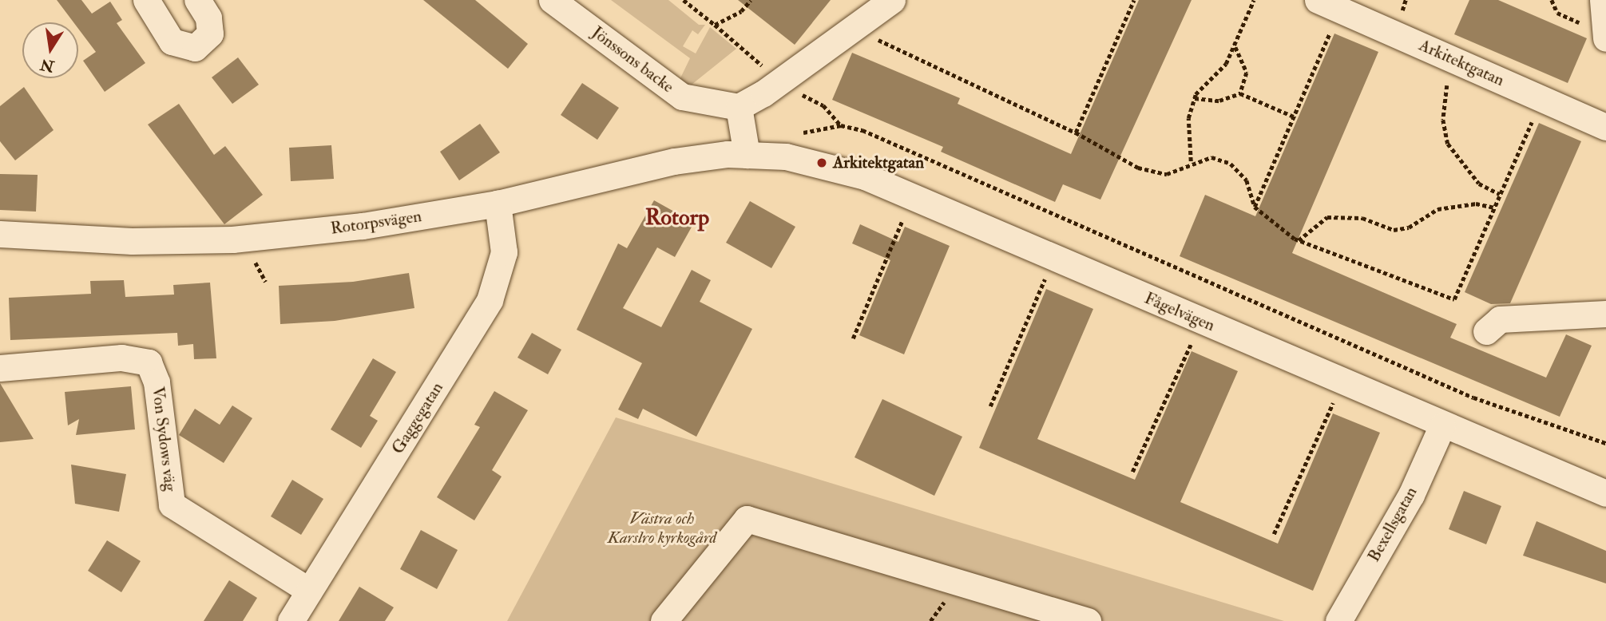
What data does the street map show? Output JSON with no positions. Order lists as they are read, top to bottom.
{
  "streets": {
    "street": [
      "Jönssons backe",
      "Arkitektgatan",
      "Rotorpsvägen",
      "Fågelvägen",
      "Gaggegatan",
      "Von Sydows väg",
      "Bexellsgatan"
    ]
  },
  "crossings": [
    ["Rotorpsvägen", "Fågelvägen"],
    ["Rotorpsvägen", "Gaggegatan"],
    ["Fågelvägen", "Bexellsgatan"],
    ["Gaggegatan", "Von Sydows väg"]
  ],
  "districts": ["Rotorp"],
  "parks": ["Västra och Karslro kyrkogård"],
  "places": ["Arkitektgatan"],
  "north": "bottom"
}
